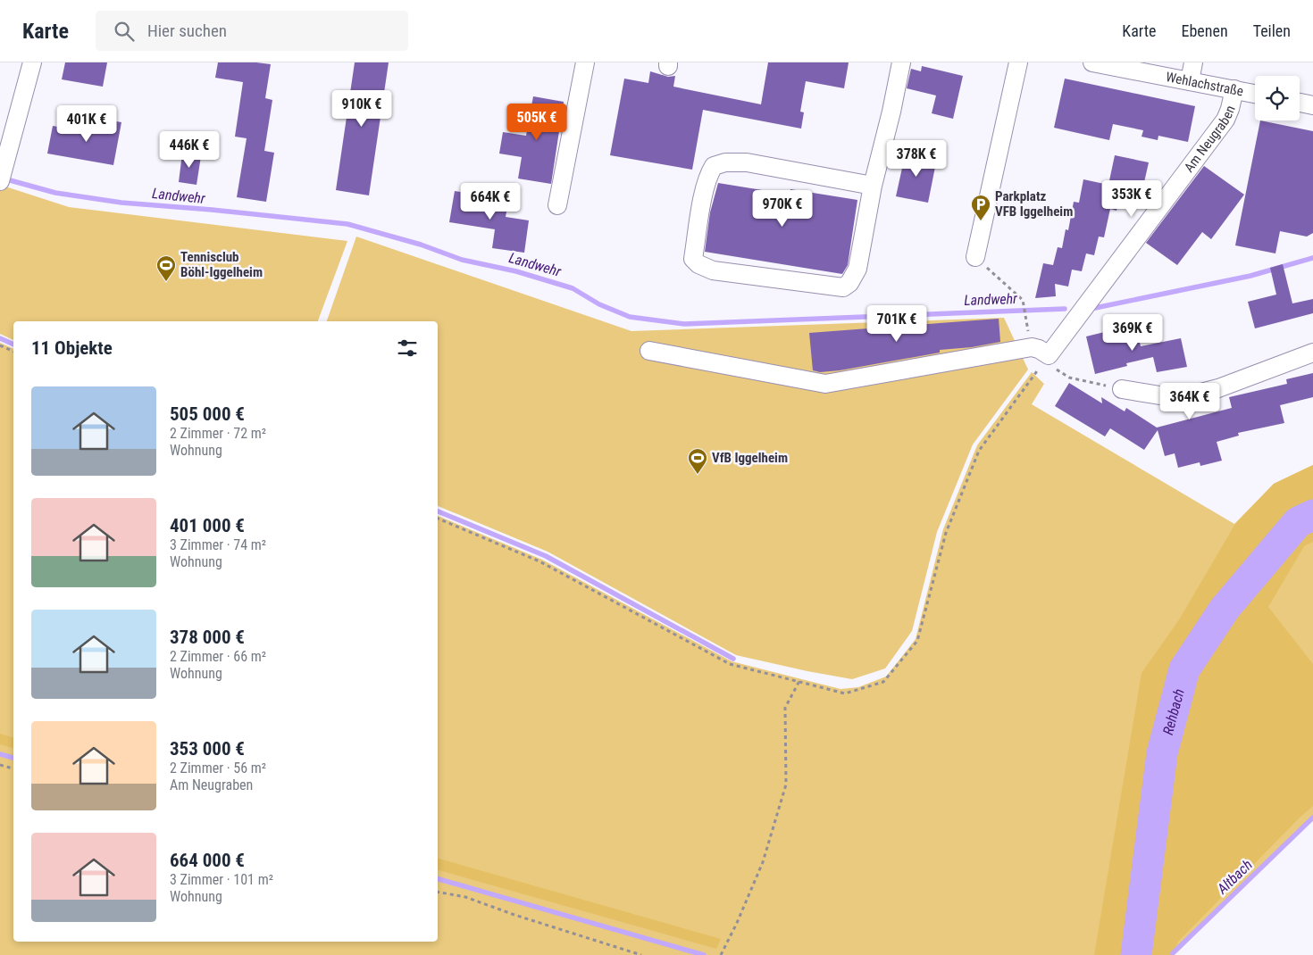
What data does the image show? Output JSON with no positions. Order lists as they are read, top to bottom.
{
  "streets": {
    "street": ["Wehlachstraße", "Am Neugraben"]
  },
  "crossings": [
    ["Wehlachstraße", "Am Neugraben"]
  ],
  "water": ["Landwehr", "Rehbach", "Altbach"],
  "places": {
    "parking": ["Parkplatz VFB Iggelheim"],
    "sports": ["Tennisclub Böhl-Iggelheim", "VfB Iggelheim"]
  },
  "page": {
    "header": "Karte",
    "search": "Hier suchen",
    "nav": ["Karte", "Ebenen", "Teilen"],
    "price": [
      "910K €",
      "505K €",
      "401K €",
      "446K €",
      "378K €",
      "353K €",
      "664K €",
      "970K €",
      "701K €",
      "369K €",
      "364K €"
    ],
    "heading": "11 Objekte",
    "list": [
      {
        "name": "505 000 €",
        "note": "2 Zimmer · 72 m² · Wohnung"
      },
      {
        "name": "401 000 €",
        "note": "3 Zimmer · 74 m² · Wohnung"
      },
      {
        "name": "378 000 €",
        "note": "2 Zimmer · 66 m² · Wohnung"
      },
      {
        "name": "353 000 €",
        "note": "2 Zimmer · 56 m² · Am Neugraben"
      },
      {
        "name": "664 000 €",
        "note": "3 Zimmer · 101 m² · Wohnung"
      }
    ]
  }
}
